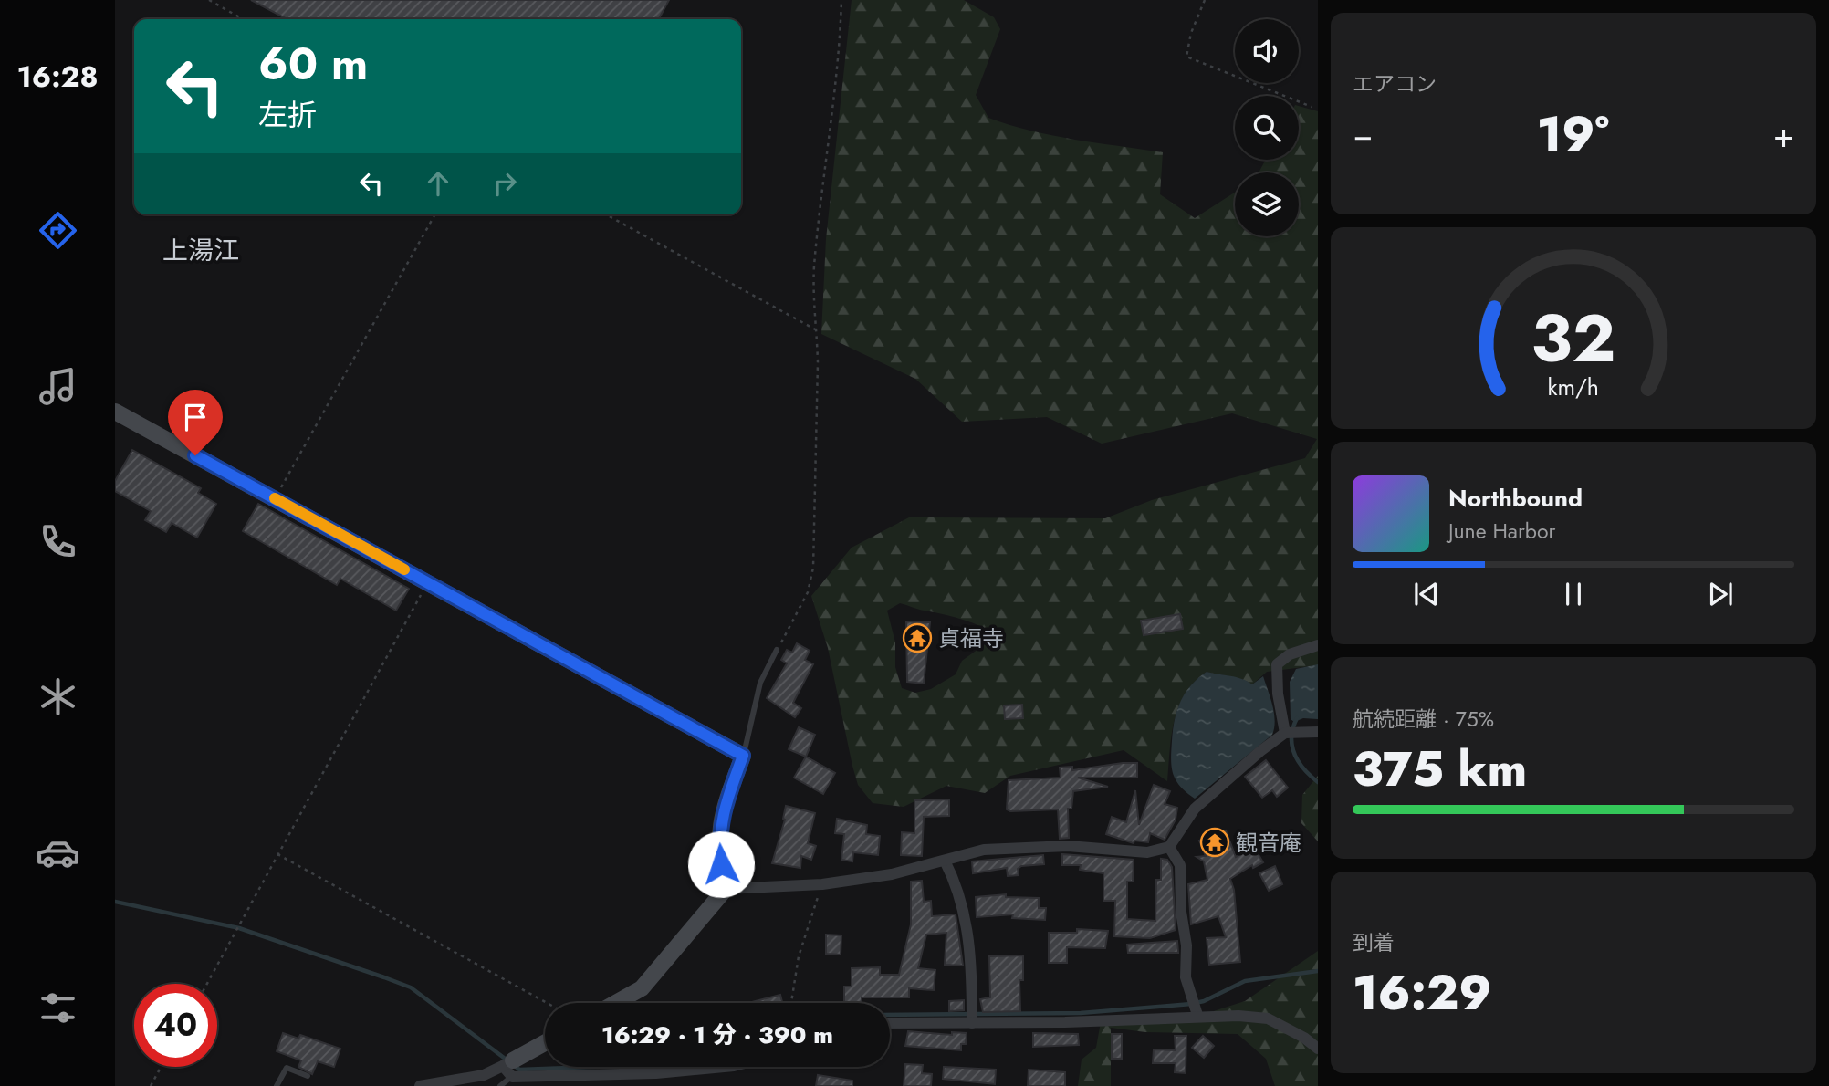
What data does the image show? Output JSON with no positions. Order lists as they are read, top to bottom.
{
  "districts": ["上湯江"],
  "places": {
    "temple": ["貞福寺", "観音庵"]
  },
  "page": {
    "tabs": "16:28",
    "tile": [
      "エアコン",
      ["航続距離 · 75%", "375 km"],
      ["到着", "16:29"]
    ],
    "turn": ["60 m", "左折"],
    "heat": ["−", "19°", "+"],
    "song": ["Northbound", "June Harbor"],
    "limit": "40",
    "trip": "16:29 · 1 分 · 390 m",
    "gauge": ["32", "km/h"]
  }
}
